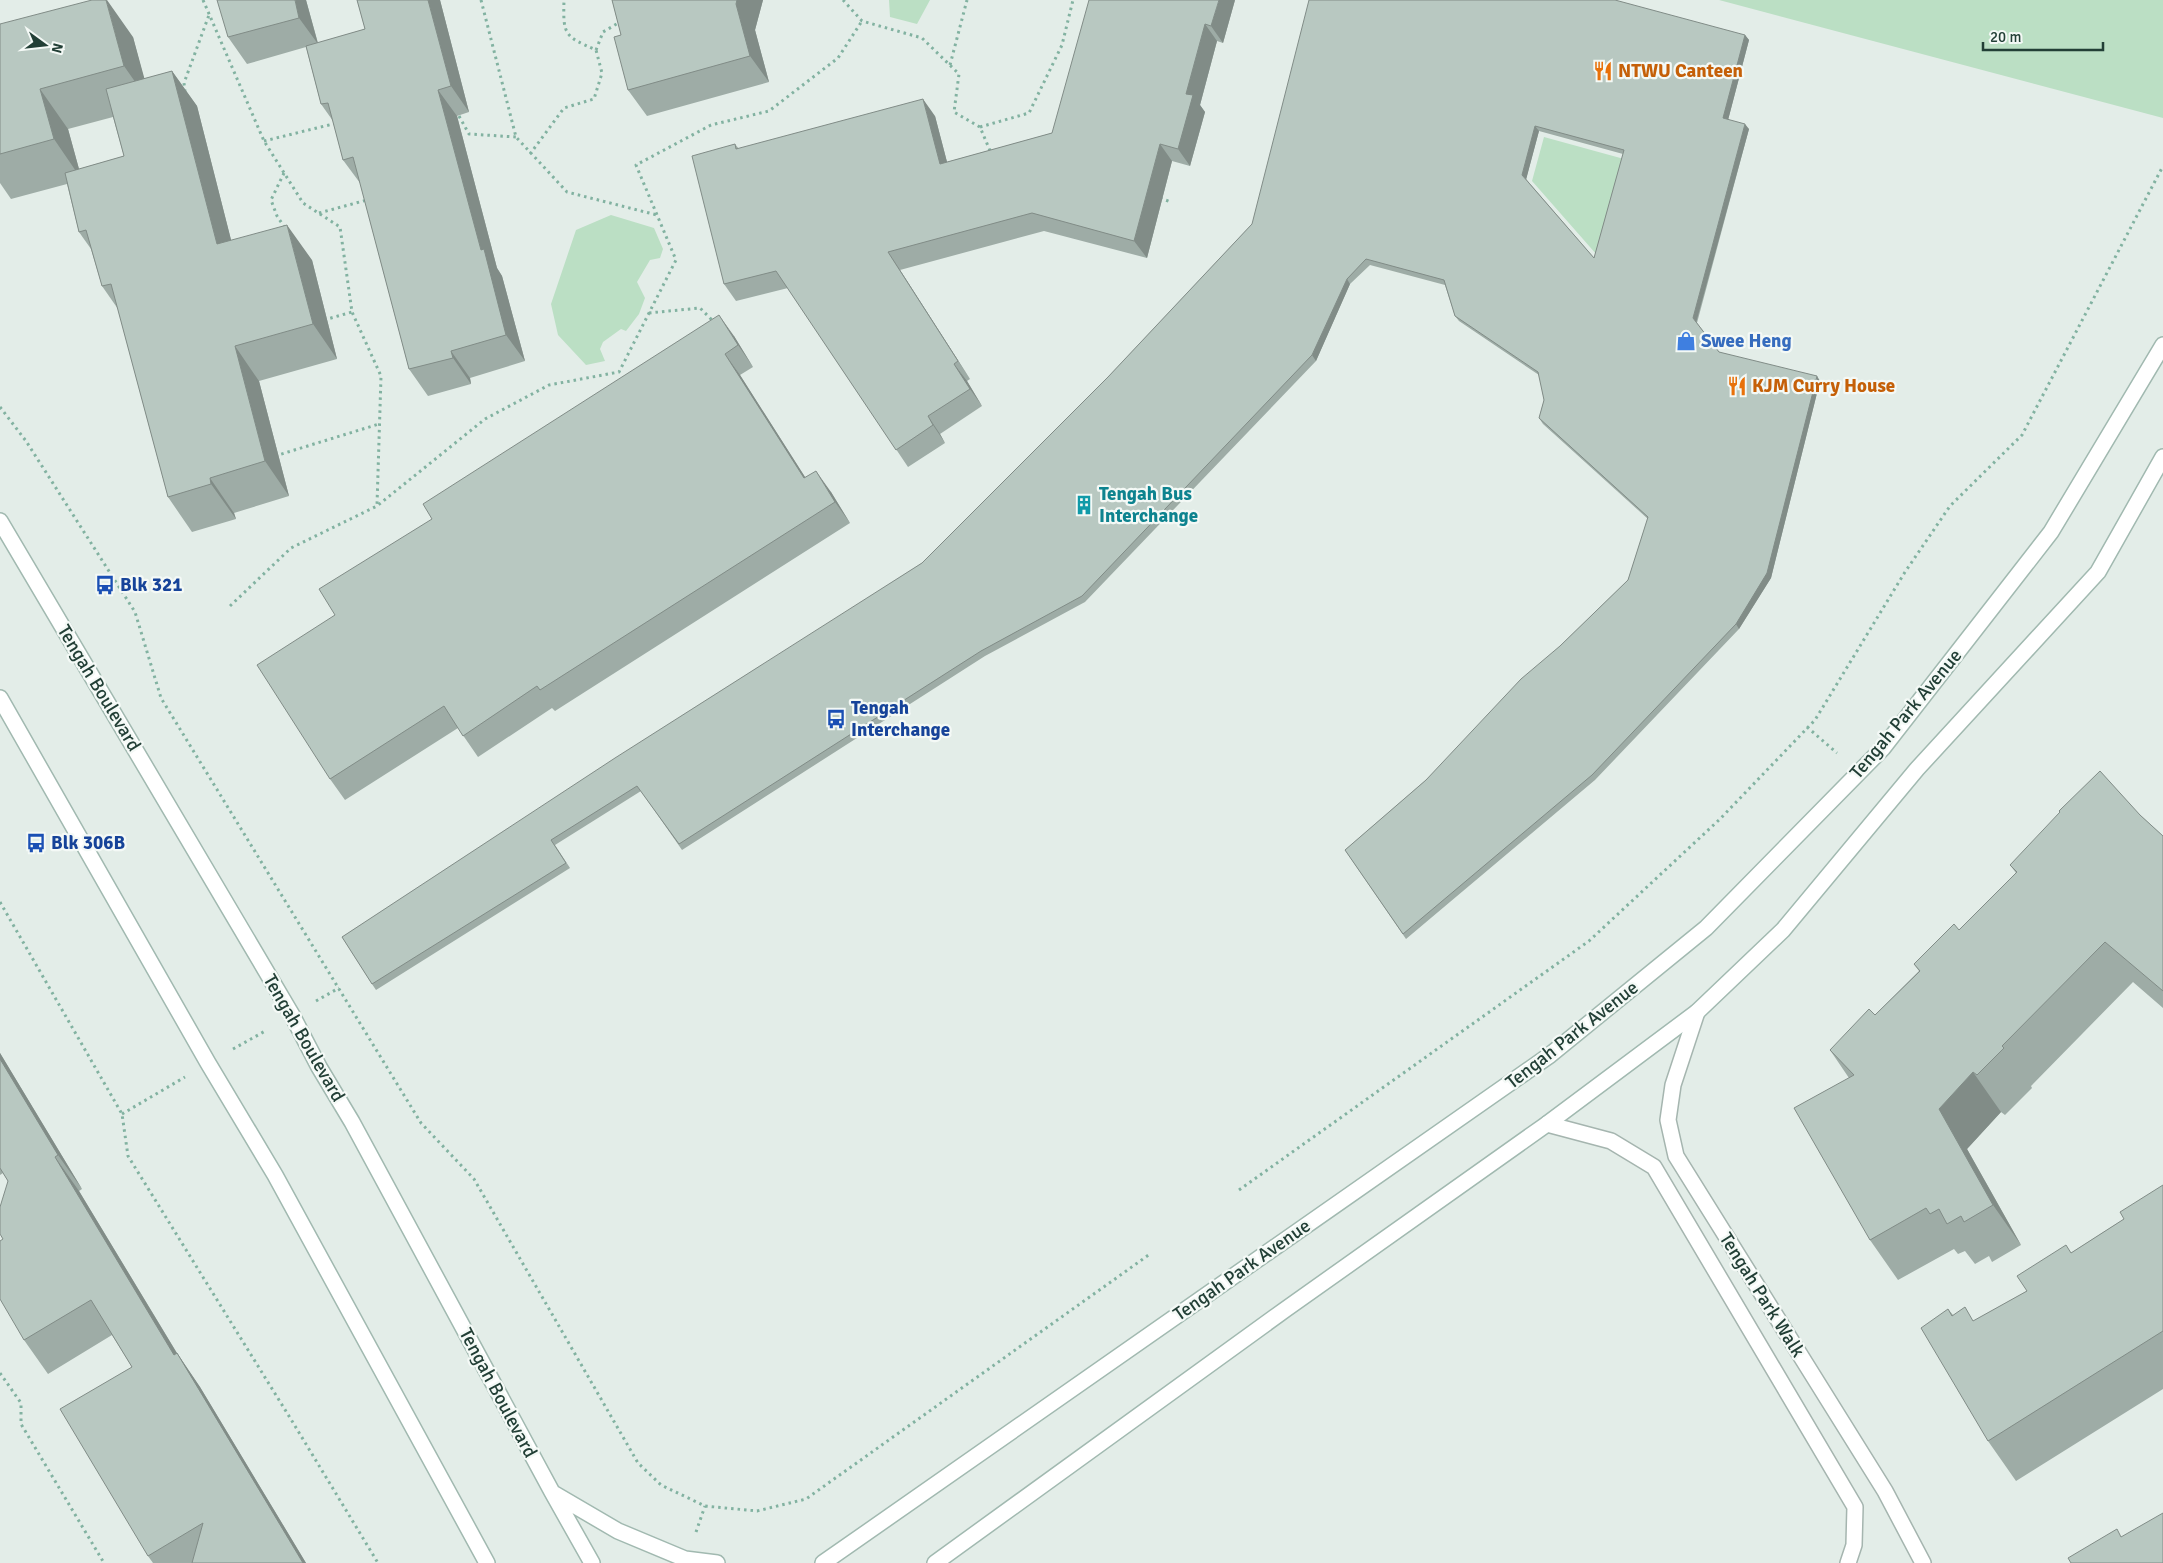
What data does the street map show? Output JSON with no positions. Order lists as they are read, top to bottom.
{
  "streets": {
    "street": ["Tengah Boulevard", "Tengah Park Avenue", "Tengah Park Walk"]
  },
  "places": {
    "restaurant": ["NTWU Canteen", "KJM Curry House"],
    "shop": ["Swee Heng"],
    "building": ["Tengah Bus Interchange"],
    "bus stop": ["Blk 321", "Tengah Interchange", "Blk 306B"]
  },
  "scale_bar": "20 m",
  "north": "right"
}
